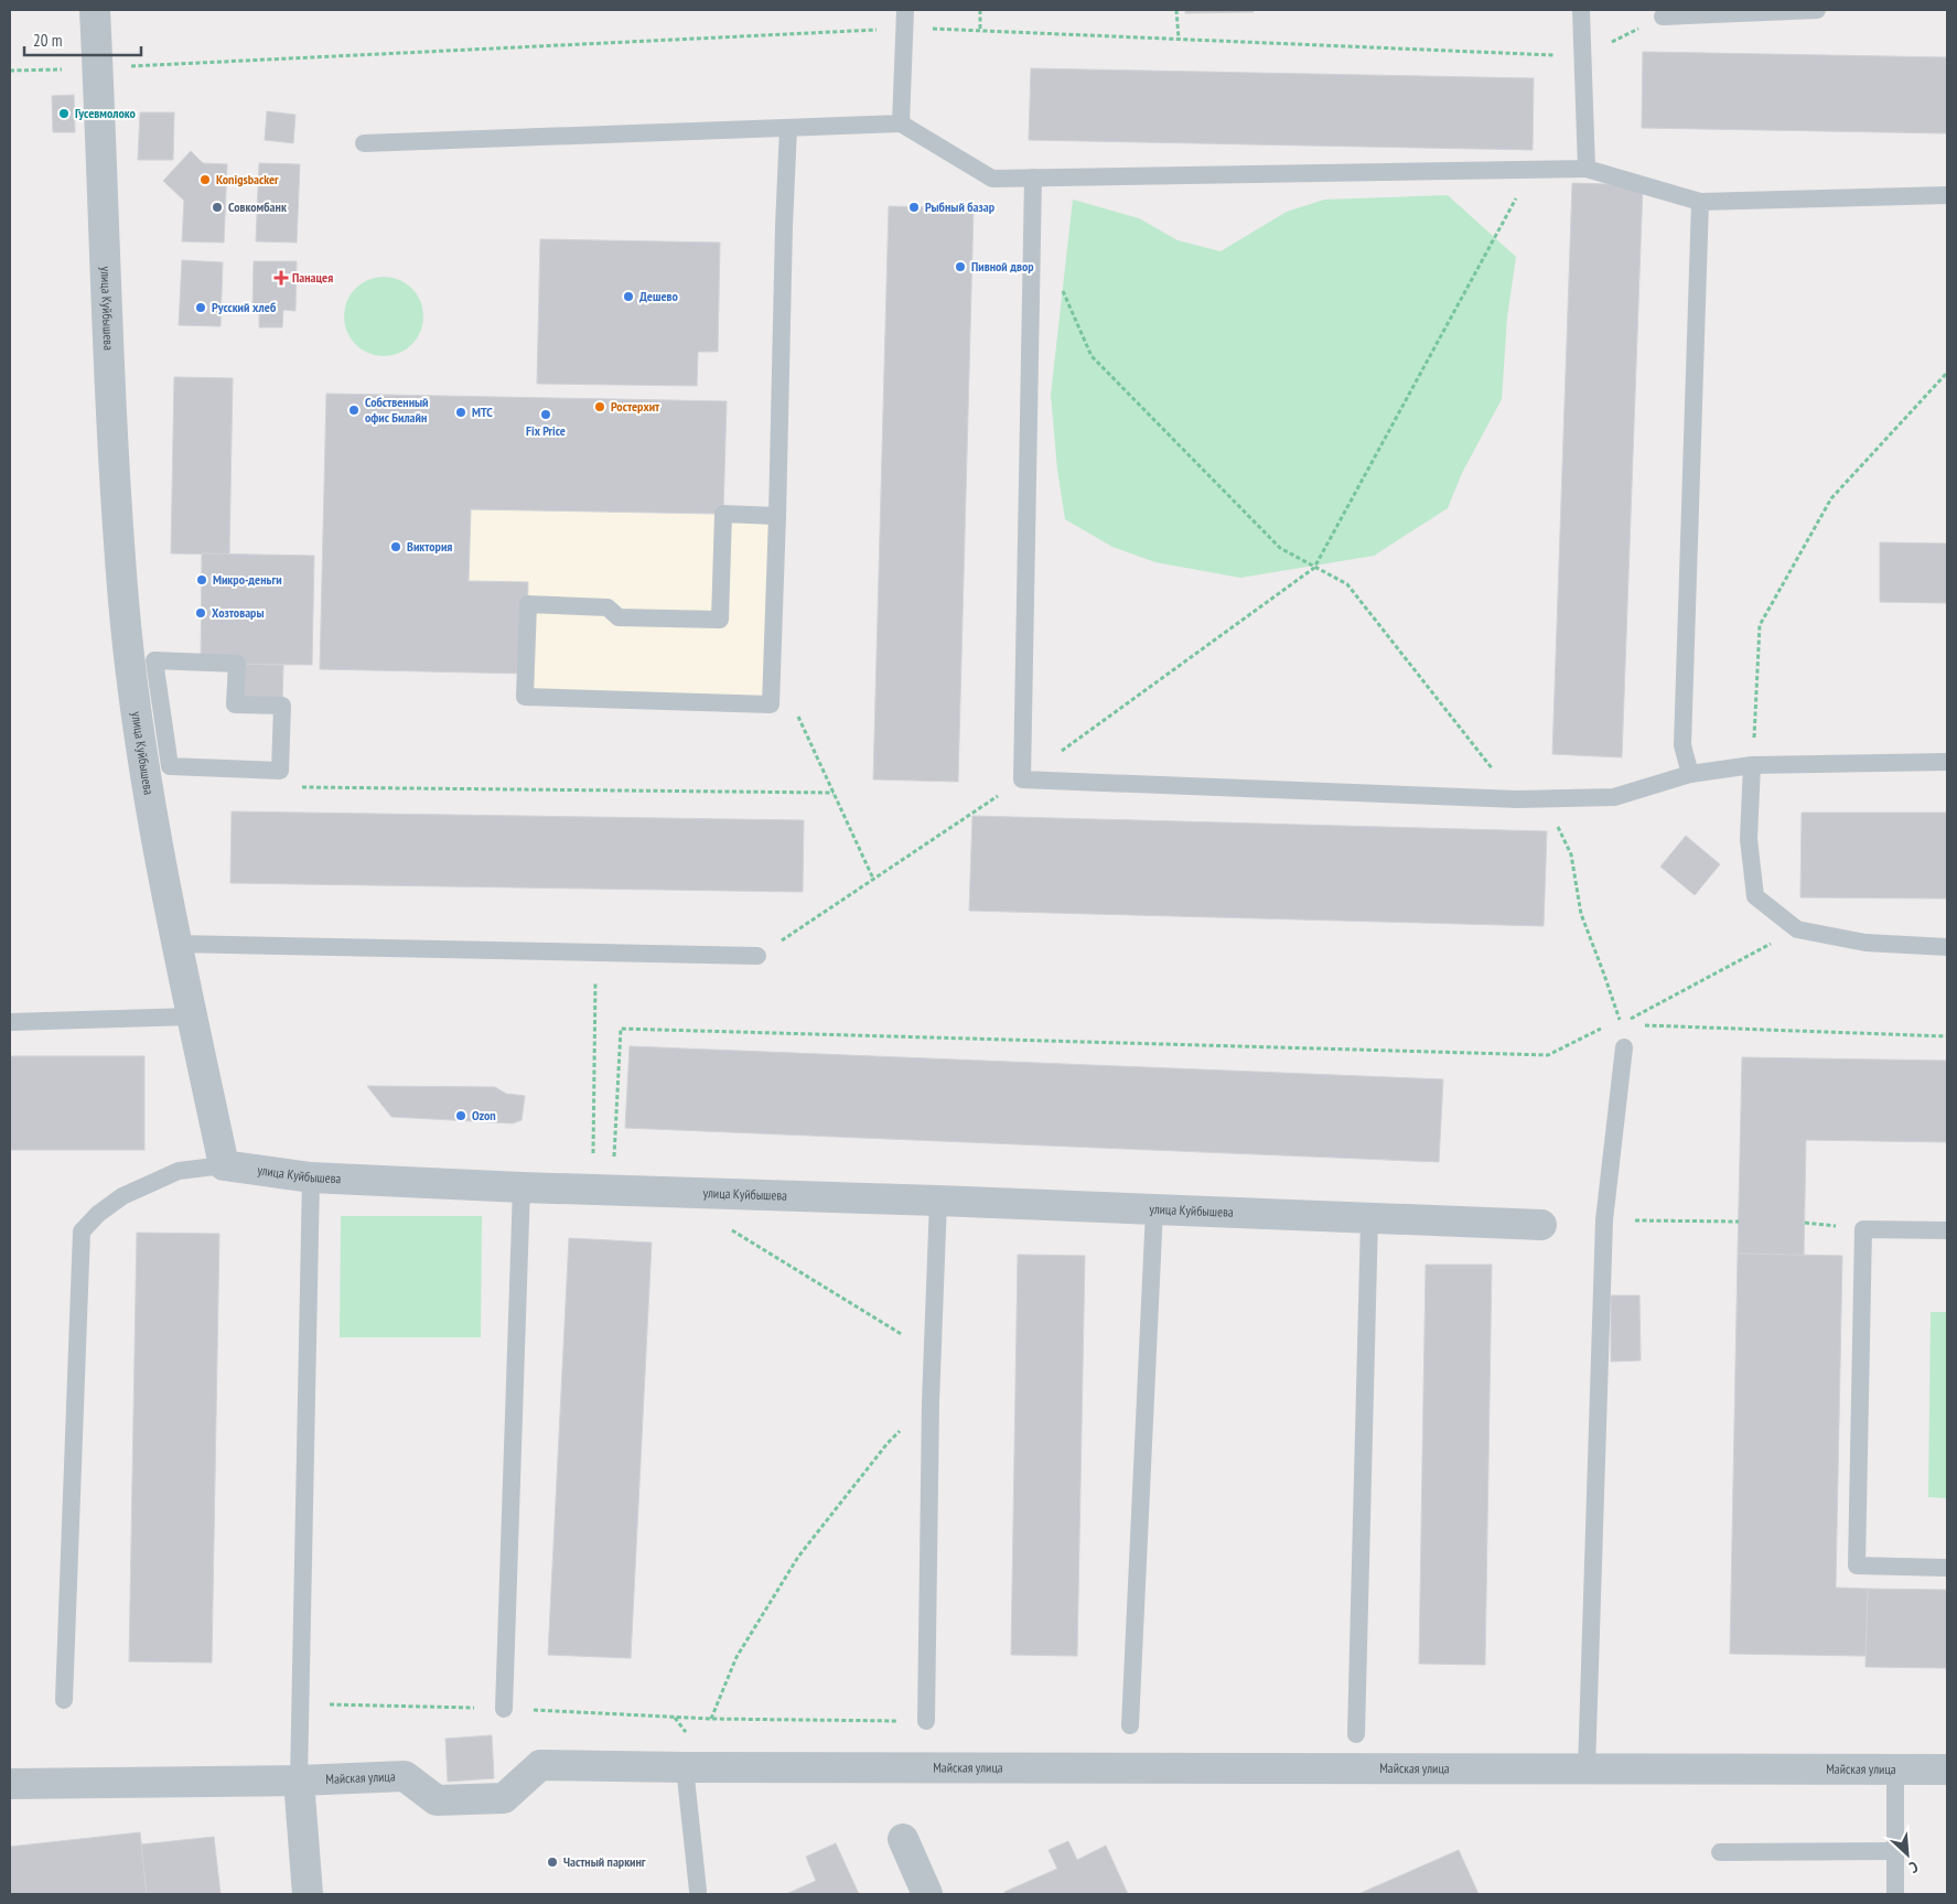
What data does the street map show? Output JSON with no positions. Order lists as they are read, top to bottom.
{
  "streets": {
    "street": ["улица Куйбышева", "Майская улица"]
  },
  "places": {
    "other": [
      "Гусевмолоко",
      "Konigsbacker",
      "Совкомбанк",
      "Рыбный базар",
      "Пивной двор",
      "Дешево",
      "Русский хлеб",
      "Ростерхит",
      "Собственный офис Билайн",
      "МТС",
      "Fix Price",
      "Виктория",
      "Микро-деньги",
      "Хозтовары",
      "Ozon",
      "Частный паркинг"
    ],
    "health": ["Панацея"]
  },
  "scale_bar": "20 m",
  "north": "bottom right"
}
